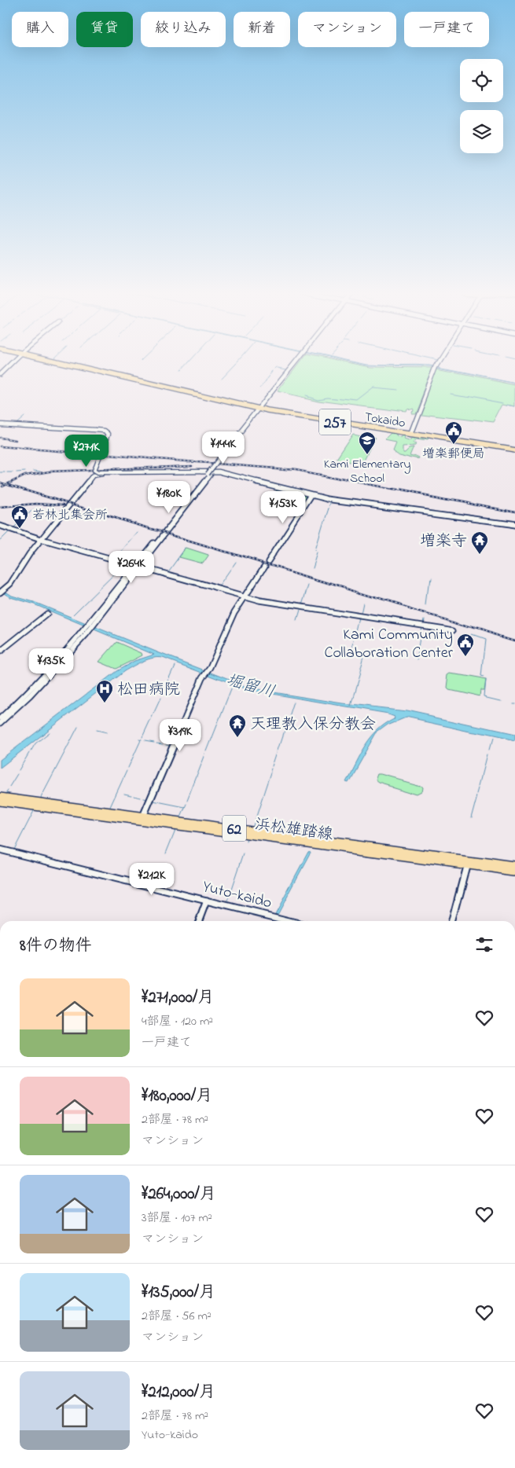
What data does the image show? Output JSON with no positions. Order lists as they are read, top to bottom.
{
  "streets": {
    "highway": ["Tokaido", "257"],
    "main road": ["62", "浜松雄踏線"],
    "street": ["Yuto-kaido"]
  },
  "water": ["堀留川"],
  "places": {
    "public building": ["増楽郵便局", "若林北集会所", "Kami Community Collaboration Center"],
    "school or university": ["Kami Elementary School"],
    "temple": ["増楽寺", "天理教入保分教会"],
    "hospital": ["松田病院"]
  },
  "page": {
    "chip": [
      "購入",
      "賃貸",
      "絞り込み",
      "新着",
      "マンション",
      "一戸建て"
    ],
    "price": [
      "¥144K",
      "¥271K",
      "¥180K",
      "¥153K",
      "¥264K",
      "¥135K",
      "¥319K",
      "¥212K"
    ],
    "heading": "8件の物件",
    "list": [
      {
        "name": "¥271,000/月",
        "note": "4部屋 · 120 m² · 一戸建て"
      },
      {
        "name": "¥180,000/月",
        "note": "2部屋 · 78 m² · マンション"
      },
      {
        "name": "¥264,000/月",
        "note": "3部屋 · 107 m² · マンション"
      },
      {
        "name": "¥135,000/月",
        "note": "2部屋 · 56 m² · マンション"
      },
      {
        "name": "¥212,000/月",
        "note": "2部屋 · 78 m² · Yuto-kaido"
      }
    ]
  }
}
